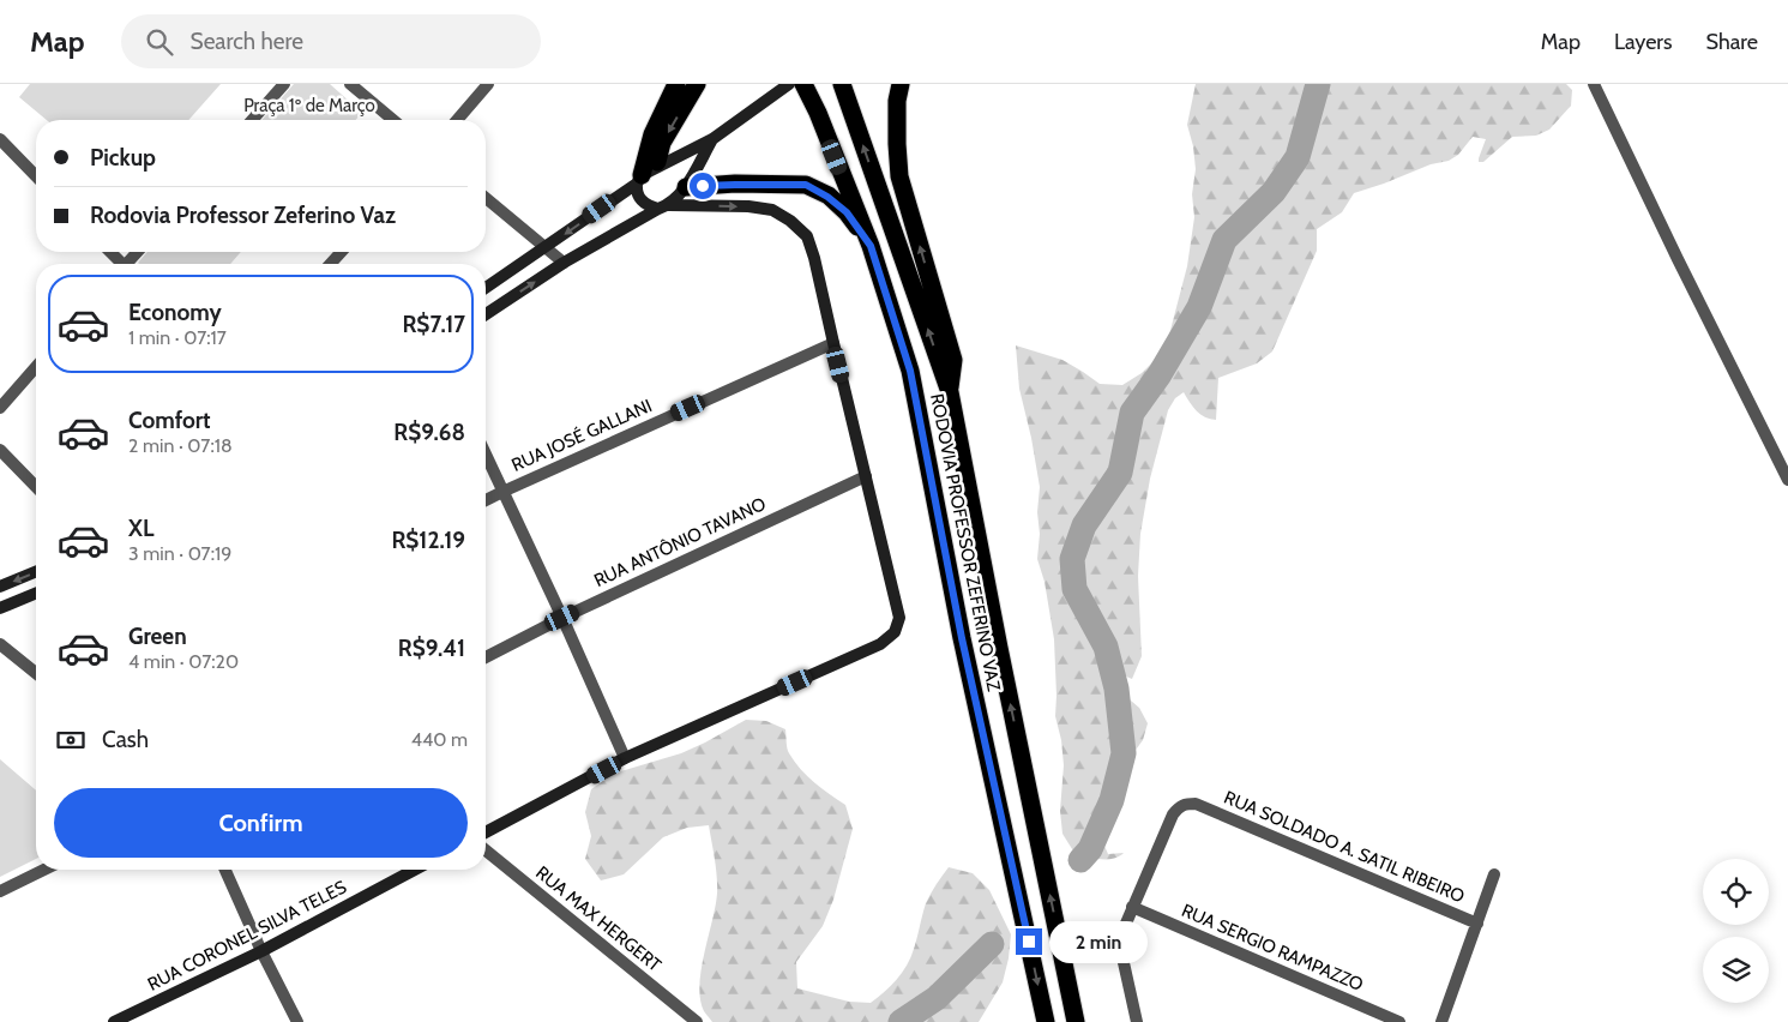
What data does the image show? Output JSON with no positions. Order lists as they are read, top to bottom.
{
  "streets": {
    "highway": ["RODOVIA PROFESSOR ZEFERINO VAZ"],
    "street": [
      "RUA JOSÉ GALLANI",
      "RUA ANTÔNIO TAVANO",
      "RUA SOLDADO A. SATIL RIBEIRO",
      "RUA MAX HERGERT",
      "RUA CORONEL SILVA TELES",
      "RUA SERGIO RAMPAZZO"
    ]
  },
  "crossings": [
    ["RUA SOLDADO A. SATIL RIBEIRO", "RUA SERGIO RAMPAZZO"]
  ],
  "parks": ["Praça 1º de Março"],
  "page": {
    "header": "Map",
    "search": "Search here",
    "nav": ["Map", "Layers", "Share"],
    "banner": ["Pickup", "Rodovia Professor Zeferino Vaz"],
    "list": [
      {
        "name": "Economy",
        "note": "1 min · 07:17",
        "value": "R$7.17"
      },
      {
        "name": "Comfort",
        "note": "2 min · 07:18",
        "value": "R$9.68"
      },
      {
        "name": "XL",
        "note": "3 min · 07:19",
        "value": "R$12.19"
      },
      {
        "name": "Green",
        "note": "4 min · 07:20",
        "value": "R$9.41"
      }
    ],
    "pay": ["Cash", "440 m"],
    "buttons": "Confirm",
    "bubble": "2 min"
  }
}
